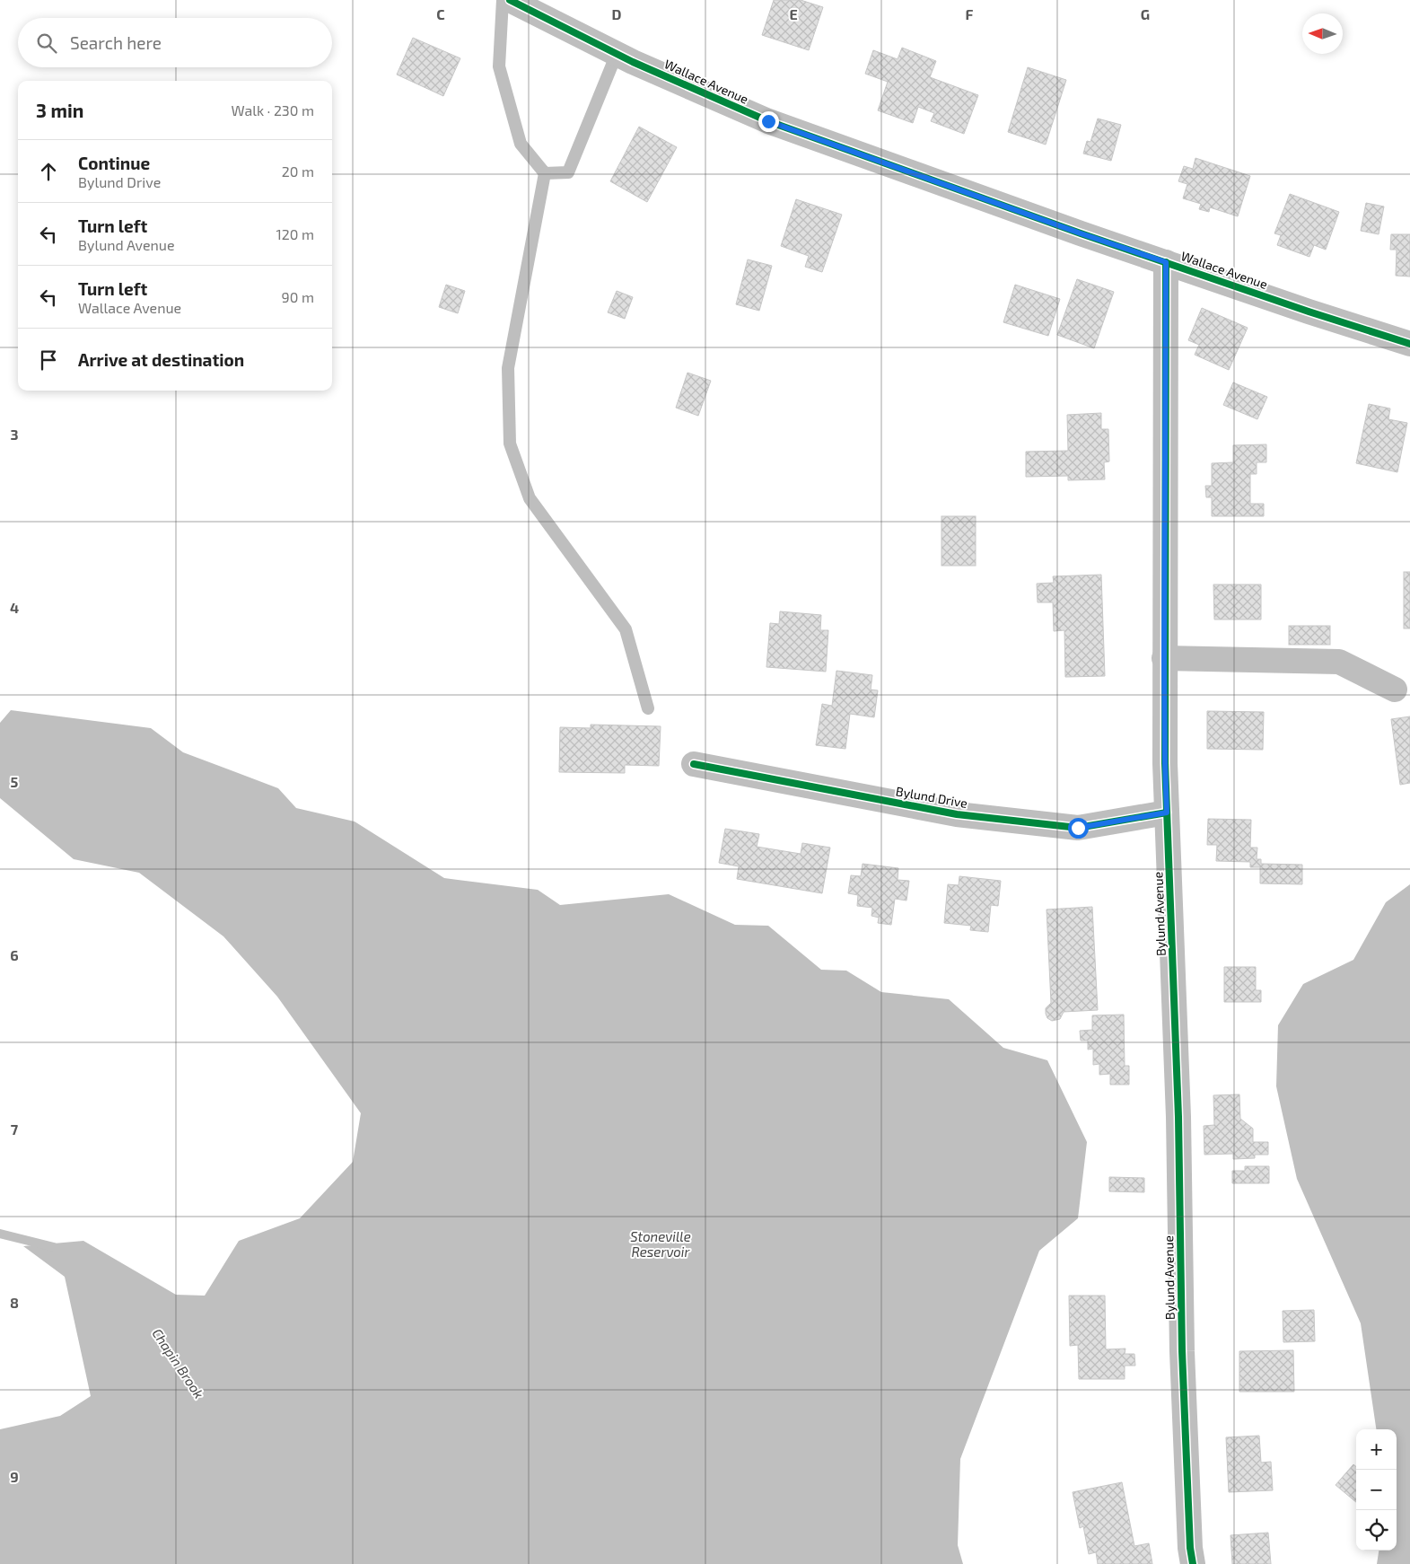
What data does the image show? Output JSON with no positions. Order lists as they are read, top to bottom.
{
  "streets": {
    "street": ["Wallace Avenue", "Bylund Drive", "Bylund Avenue"]
  },
  "crossings": [
    ["Wallace Avenue", "Bylund Avenue"],
    ["Bylund Drive", "Bylund Avenue"]
  ],
  "water": ["Stoneville Reservoir", "Chapin Brook"],
  "north": "left",
  "page": {
    "search": "Search here",
    "heading": ["3 min", "Walk · 230 m"],
    "list": [
      ["Continue", "Bylund Drive", "20 m"],
      ["Turn left", "Bylund Avenue", "120 m"],
      ["Turn left", "Wallace Avenue", "90 m"],
      "Arrive at destination"
    ],
    "map_buttons": ["+", "−"]
  },
  "grid": {
    "columns": [
      "C",
      "D",
      "E",
      "F",
      "G"
    ],
    "rows": [
      "3",
      "4",
      "5",
      "6",
      "7",
      "8",
      "9"
    ]
  }
}
